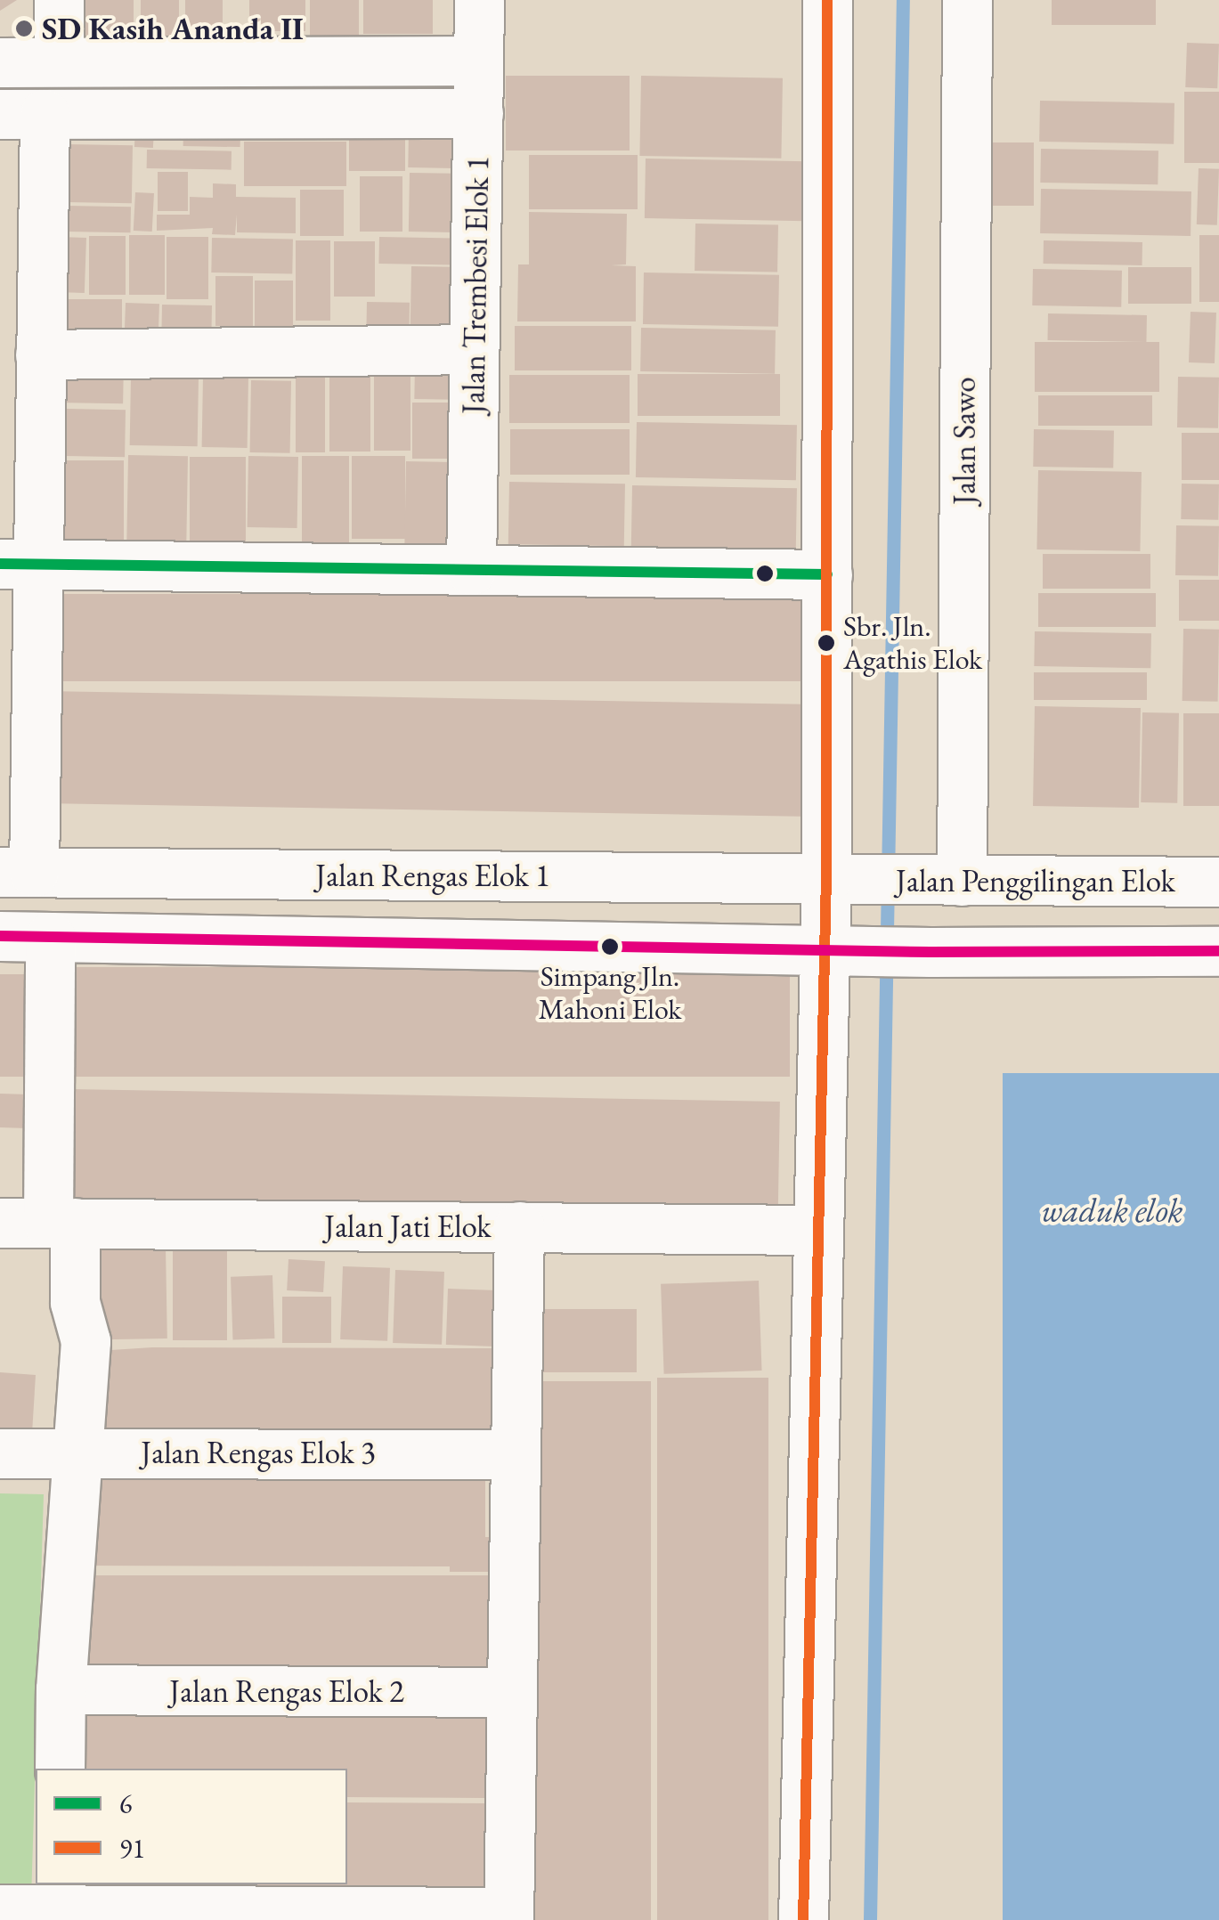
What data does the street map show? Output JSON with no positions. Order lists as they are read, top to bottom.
{
  "streets": {
    "street": [
      "Jalan Trembesi Elok 1",
      "Jalan Sawo",
      "Jalan Rengas Elok 1",
      "Jalan Penggilingan Elok",
      "Jalan Jati Elok",
      "Jalan Rengas Elok 3",
      "Jalan Rengas Elok 2"
    ]
  },
  "crossings": [
    ["Jalan Sawo", "Jalan Penggilingan Elok"],
    ["Jalan Rengas Elok 1", "Jalan Penggilingan Elok"]
  ],
  "water": ["waduk elok"],
  "places": ["SD Kasih Ananda II", "Sbr. Jln. Agathis Elok", "Simpang Jln. Mahoni Elok"],
  "lines": ["transit line 91", "transit line 6"],
  "legend": ["6", "91"]
}
